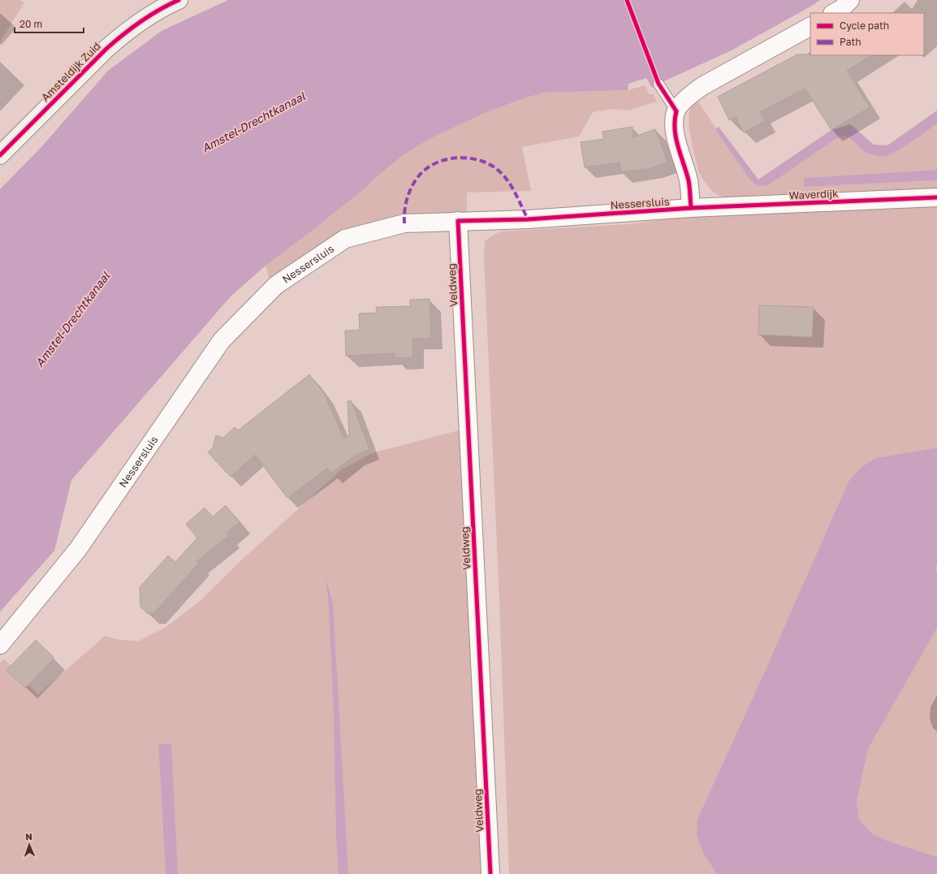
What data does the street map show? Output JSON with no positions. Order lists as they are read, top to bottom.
{
  "streets": {
    "street": [
      "Amsteldijk Zuid",
      "Waverdijk",
      "Nessersluis",
      "Veldweg"
    ]
  },
  "crossings": [
    ["Waverdijk", "Nessersluis"],
    ["Nessersluis", "Veldweg"]
  ],
  "water": ["Amstel-Drechtkanaal"],
  "legend": ["Cycle path", "Path"],
  "scale_bar": "20 m",
  "north": "top"
}
